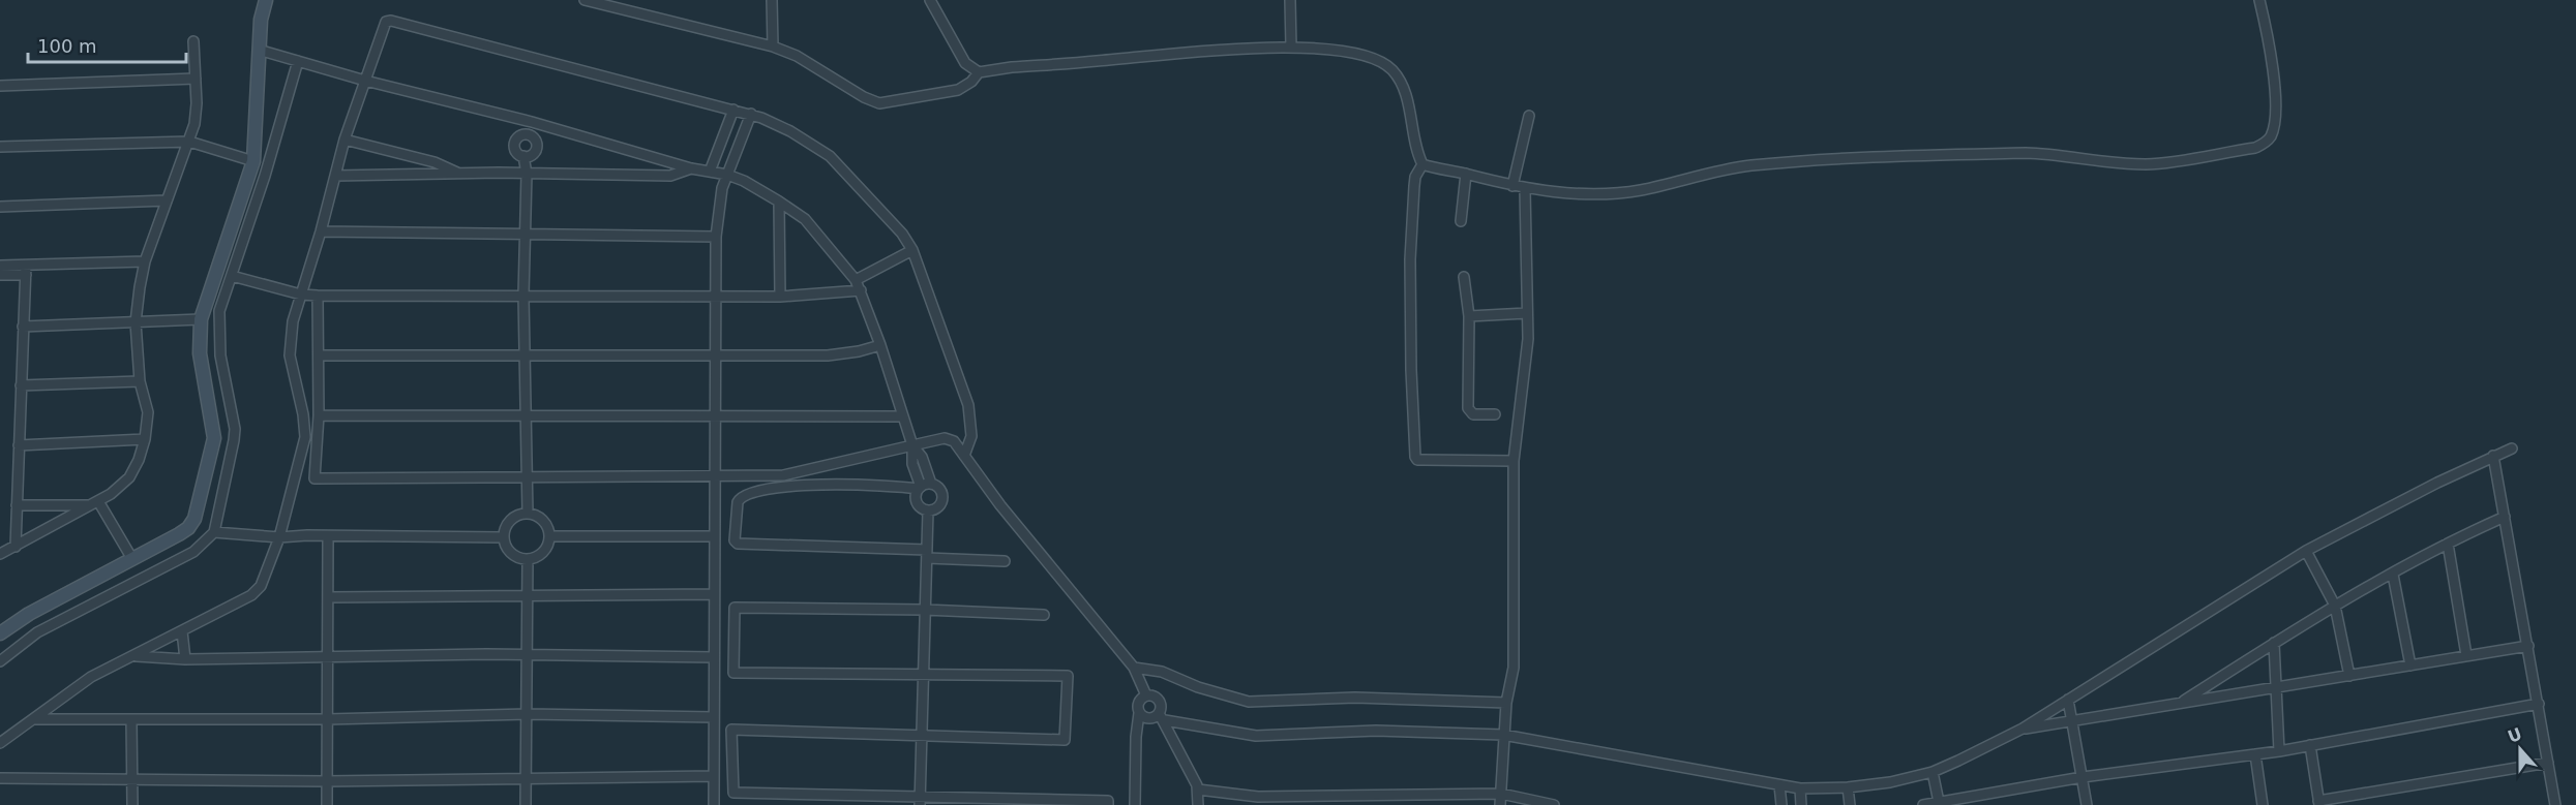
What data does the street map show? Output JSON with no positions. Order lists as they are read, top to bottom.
{
  "scale_bar": "100 m",
  "north": "top"
}
